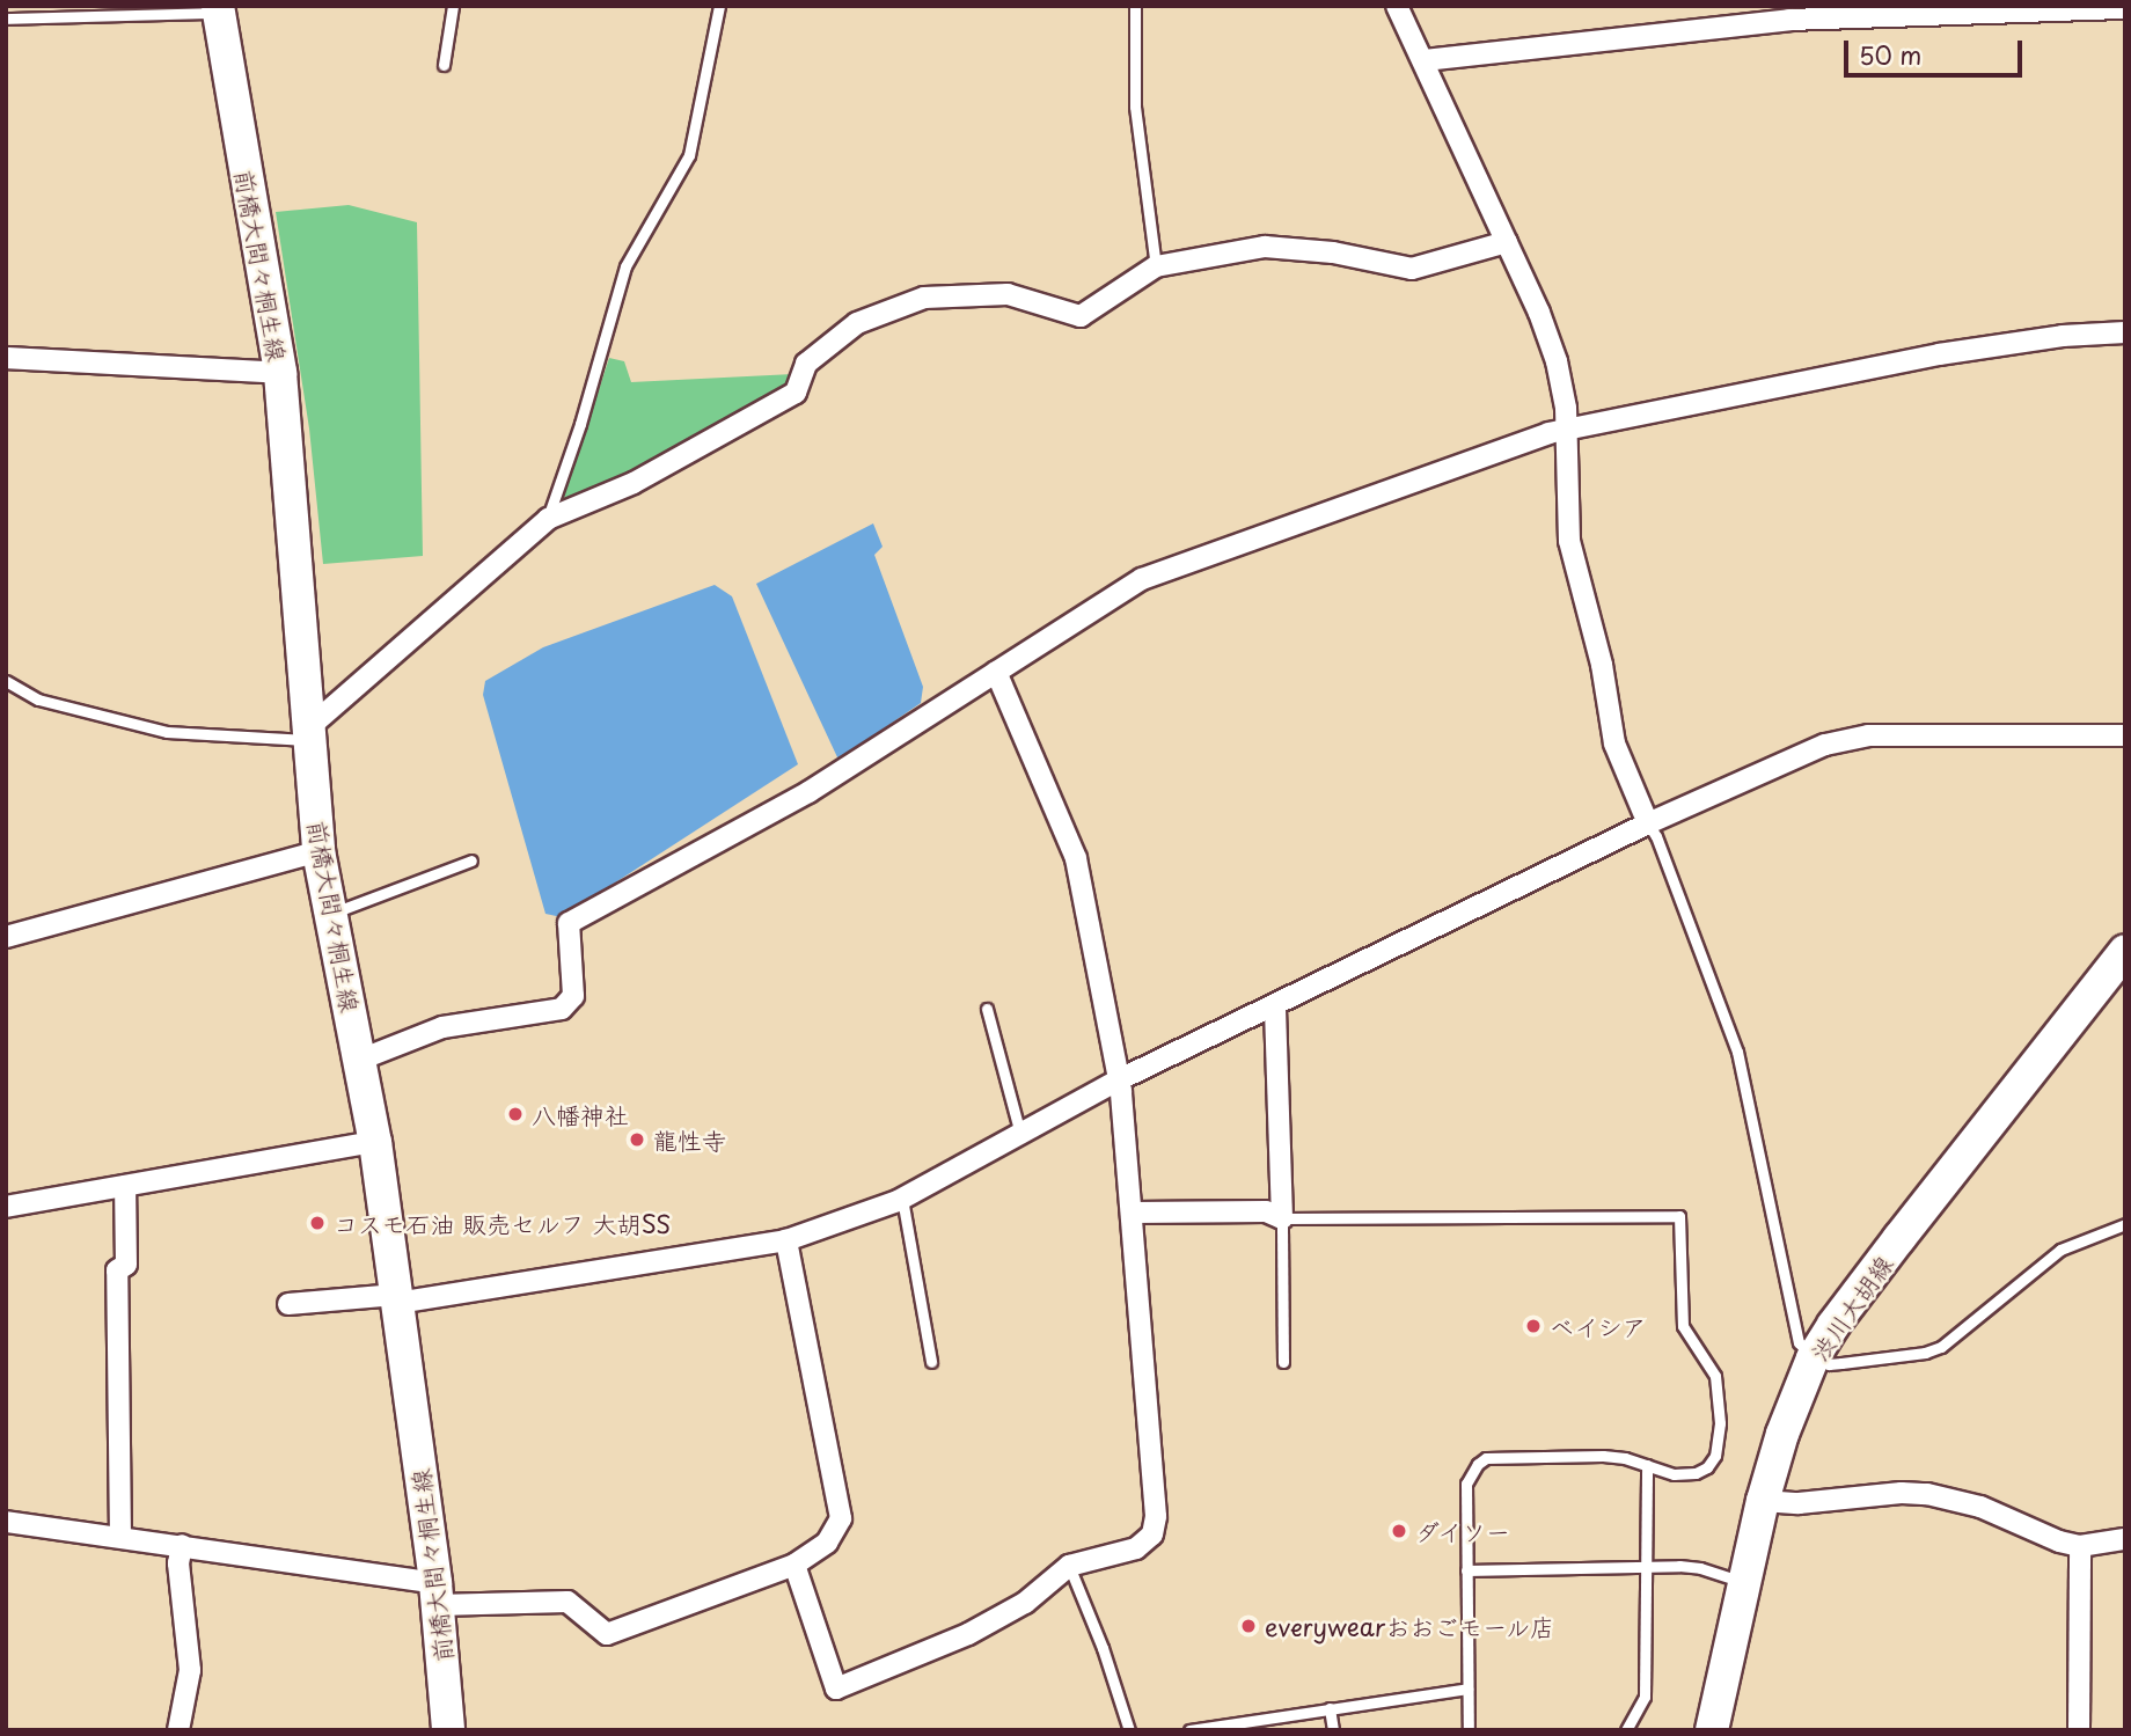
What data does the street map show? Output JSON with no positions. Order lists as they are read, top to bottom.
{
  "streets": {
    "main road": ["前橋大間々桐生線", "渋川大胡線"]
  },
  "places": [
    "八幡神社",
    "龍性寺",
    "コスモ石油 販売セルフ 大胡SS",
    "ベイシア",
    "ダイソー",
    "everywearおおごモール店"
  ],
  "scale_bar": "50 m"
}
